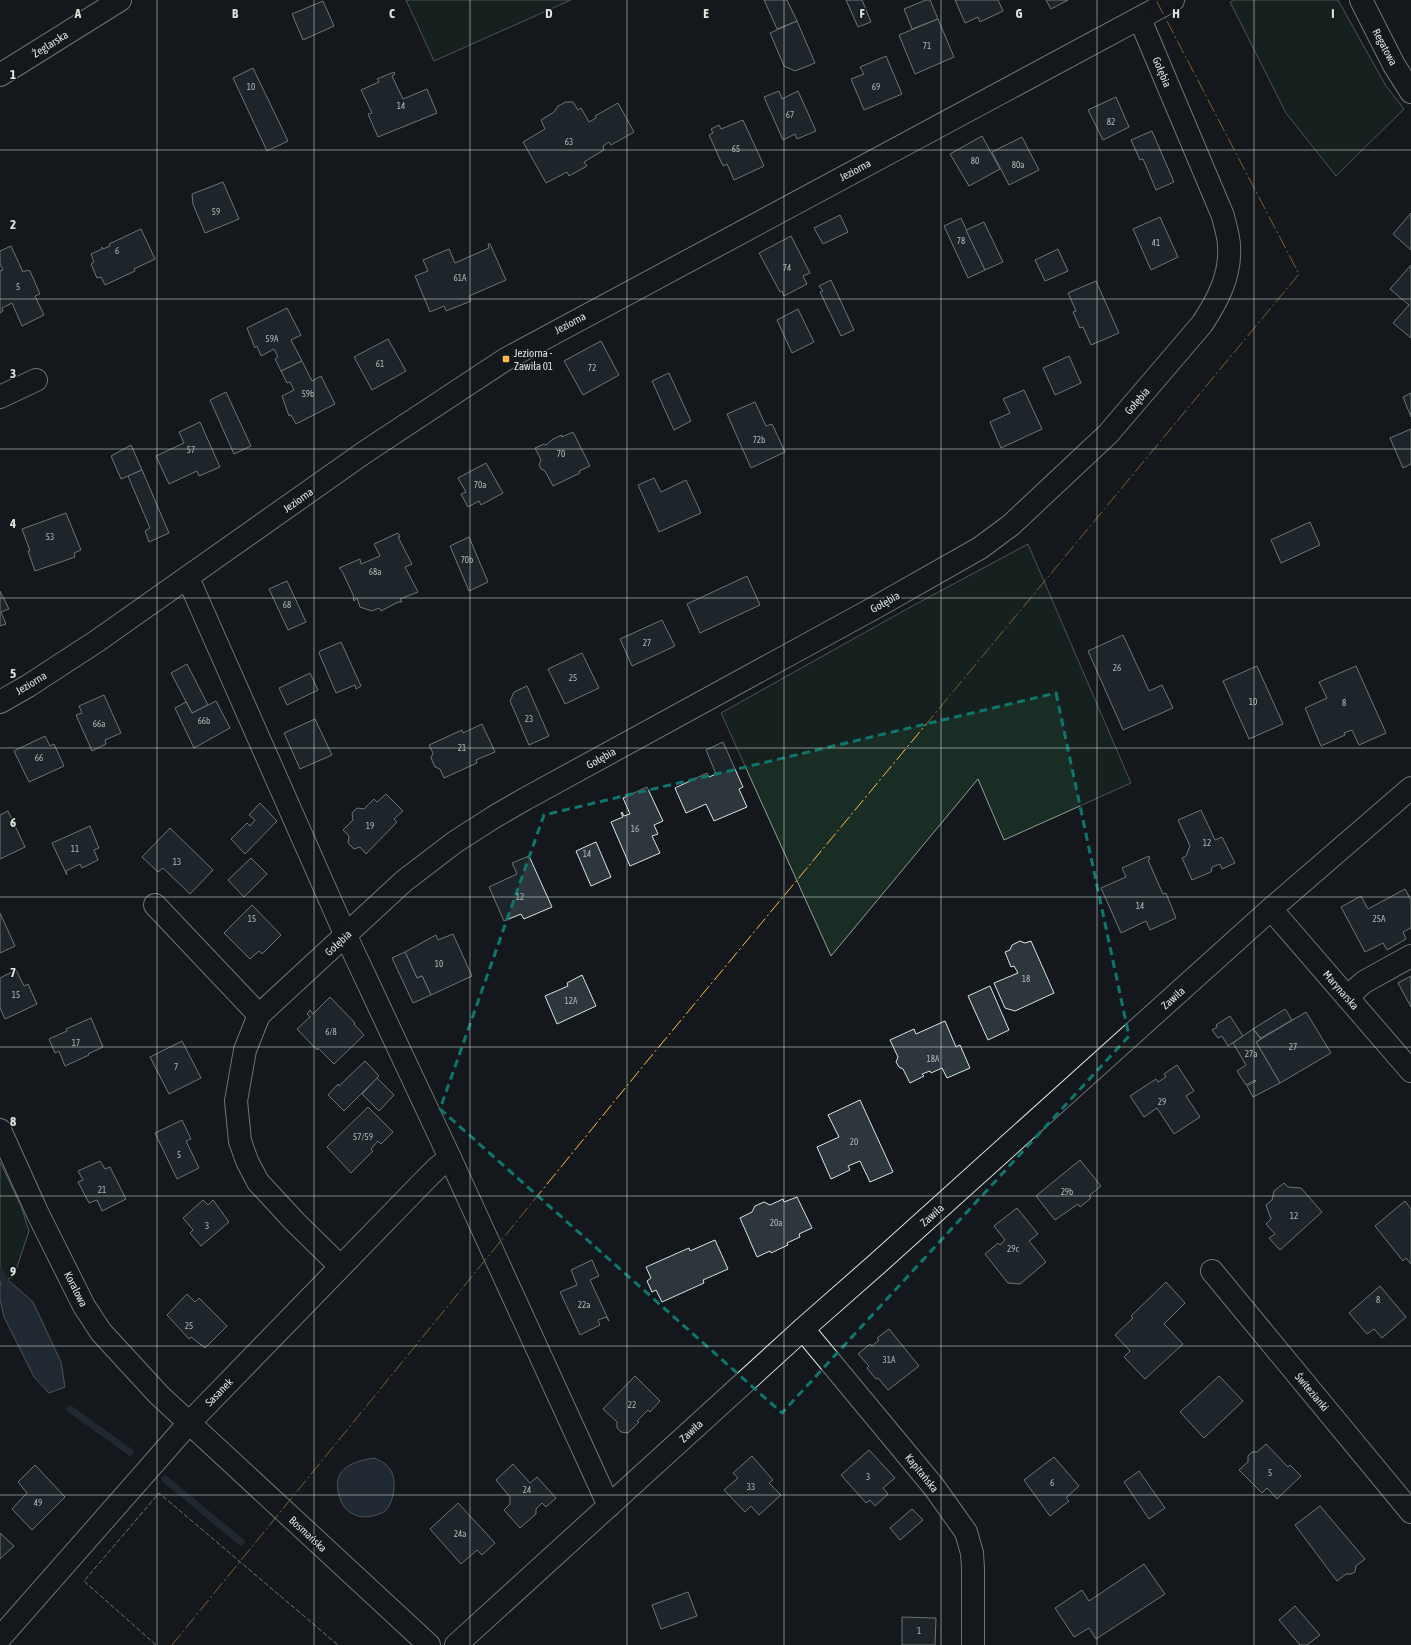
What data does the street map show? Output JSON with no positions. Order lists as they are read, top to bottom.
{
  "streets": {
    "street": [
      "Żeglarska",
      "Regatowa",
      "Gołębia",
      "Jeziorna",
      "Marynarska",
      "Zawiła",
      "Koralowa",
      "Sasanek",
      "Świtezianki",
      "Kapitańska",
      "Bosmańska"
    ]
  },
  "crossings": [
    ["Gołębia", "Jeziorna"],
    ["Gołębia", "Sasanek"],
    ["Marynarska", "Zawiła"],
    ["Zawiła", "Kapitańska"],
    ["Koralowa", "Sasanek"],
    ["Koralowa", "Bosmańska"],
    ["Sasanek", "Bosmańska"]
  ],
  "places": {
    "transit": ["Jeziorna - Zawiła 01"]
  },
  "house_numbers": [
    "71",
    "10",
    "69",
    "14",
    "67",
    "82",
    "63",
    "65",
    "80",
    "80a",
    "59",
    "78",
    "41",
    "6",
    "74",
    "61A",
    "5",
    "59A",
    "61",
    "72",
    "59b",
    "72b",
    "57",
    "70",
    "70a",
    "53",
    "70b",
    "68a",
    "68",
    "27",
    "26",
    "25",
    "10",
    "8",
    "23",
    "66b",
    "66a",
    "21",
    "66",
    "19",
    "16",
    "12",
    "11",
    "14",
    "13",
    "12",
    "14",
    "15",
    "25A",
    "10",
    "18",
    "15",
    "12A",
    "6/8",
    "17",
    "27",
    "27a",
    "18A",
    "7",
    "29",
    "57/59",
    "20",
    "5",
    "21",
    "29b",
    "12",
    "20a",
    "3",
    "29c",
    "8",
    "22a",
    "25",
    "31A",
    "22",
    "5",
    "3",
    "6",
    "33",
    "24",
    "49",
    "24a",
    "1"
  ],
  "grid": {
    "columns": [
      "A",
      "B",
      "C",
      "D",
      "E",
      "F",
      "G",
      "H",
      "I"
    ],
    "rows": [
      "1",
      "2",
      "3",
      "4",
      "5",
      "6",
      "7",
      "8",
      "9"
    ]
  }
}
